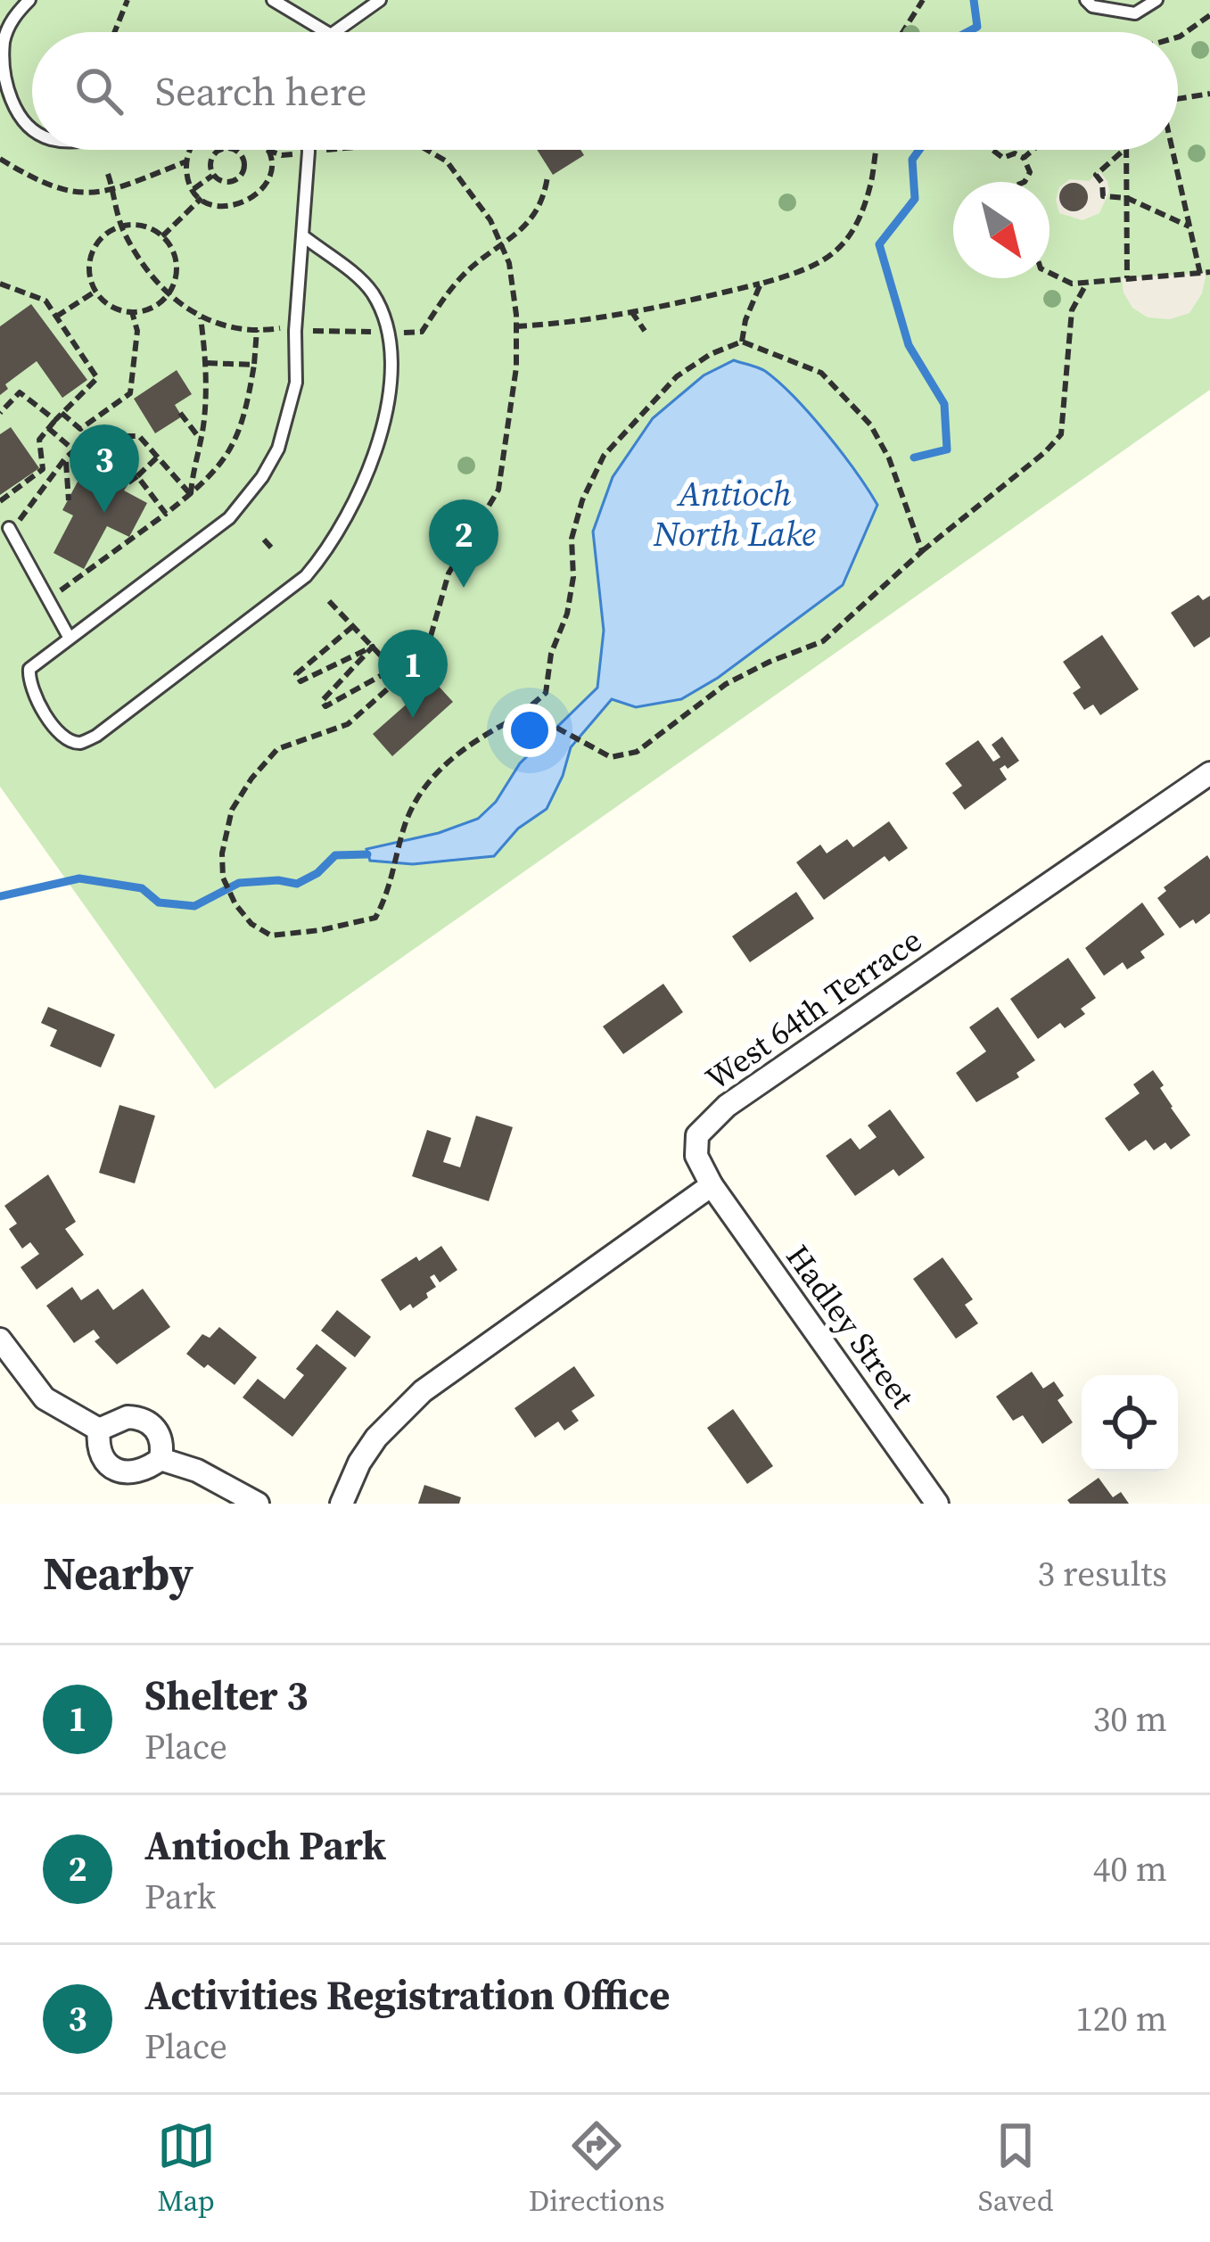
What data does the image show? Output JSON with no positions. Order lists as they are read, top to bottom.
{
  "streets": {
    "street": ["West 64th Terrace", "Hadley Street"]
  },
  "crossings": [
    ["West 64th Terrace", "Hadley Street"]
  ],
  "water": ["Antioch North Lake"],
  "north": "bottom right",
  "page": {
    "search": "Search here",
    "pins": ["3", "2", "1"],
    "heading": ["Nearby", "3 results"],
    "list": [
      {
        "mark": "1",
        "name": "Shelter 3",
        "note": "Place",
        "value": "30 m"
      },
      {
        "mark": "2",
        "name": "Antioch Park",
        "note": "Park",
        "value": "40 m"
      },
      {
        "mark": "3",
        "name": "Activities Registration Office",
        "note": "Place",
        "value": "120 m"
      }
    ],
    "nav": ["Map", "Directions", "Saved"]
  }
}
